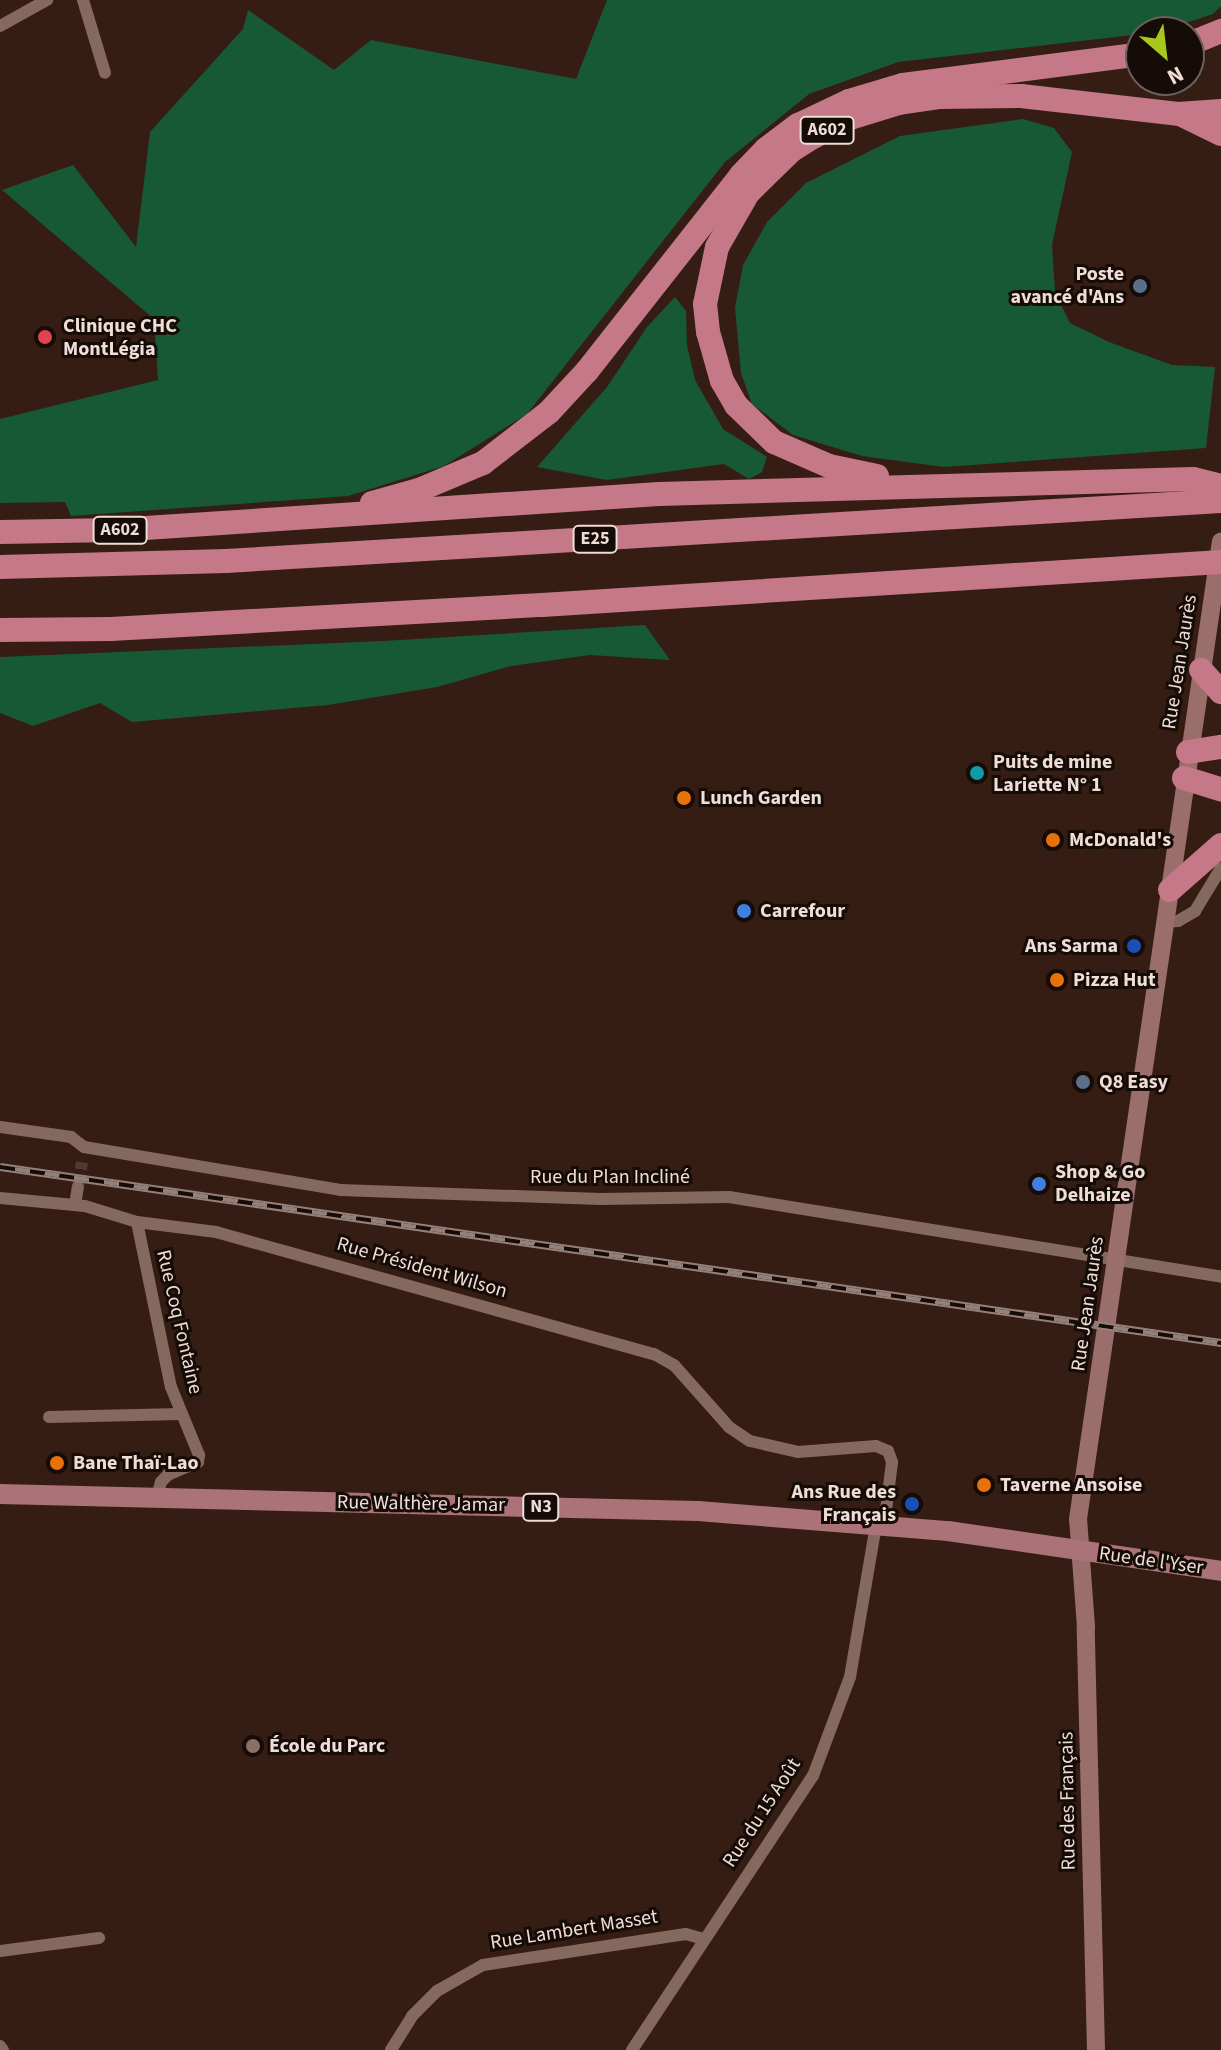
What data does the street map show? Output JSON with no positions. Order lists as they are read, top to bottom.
{
  "streets": {
    "highway": ["A602", "E25"],
    "main road": [
      "Rue Jean Jaurès",
      "Rue Walthère Jamar",
      "N3",
      "Rue de l'Yser",
      "Rue des Français"
    ],
    "street": [
      "Rue du Plan Incliné",
      "Rue Président Wilson",
      "Rue Coq Fontaine",
      "Rue du 15 Août",
      "Rue Lambert Masset"
    ]
  },
  "crossings": [
    ["Rue Jean Jaurès", "Rue du Plan Incliné"],
    ["Rue Jean Jaurès", "Rue Walthère Jamar"],
    ["Rue Jean Jaurès", "Rue de l'Yser"],
    ["Rue Jean Jaurès", "Rue des Français"],
    ["Rue Président Wilson", "Rue Coq Fontaine"],
    ["Rue Président Wilson", "Rue Walthère Jamar"],
    ["Rue Président Wilson", "Rue du 15 Août"],
    ["Rue Coq Fontaine", "Rue Walthère Jamar"],
    ["Rue Walthère Jamar", "Rue de l'Yser"],
    ["Rue Walthère Jamar", "Rue des Français"],
    ["Rue Walthère Jamar", "Rue du 15 Août"],
    ["Rue de l'Yser", "Rue des Français"],
    ["Rue du 15 Août", "Rue Lambert Masset"]
  ],
  "places": [
    "Poste avancé d'Ans",
    "Clinique CHC MontLégia",
    "Puits de mine Lariette N° 1",
    "Lunch Garden",
    "McDonald's",
    "Carrefour",
    "Ans Sarma",
    "Pizza Hut",
    "Q8 Easy",
    "Shop & Go Delhaize",
    "Bane Thaï-Lao",
    "Taverne Ansoise",
    "Ans Rue des Français",
    "École du Parc"
  ],
  "north": "bottom right"
}
